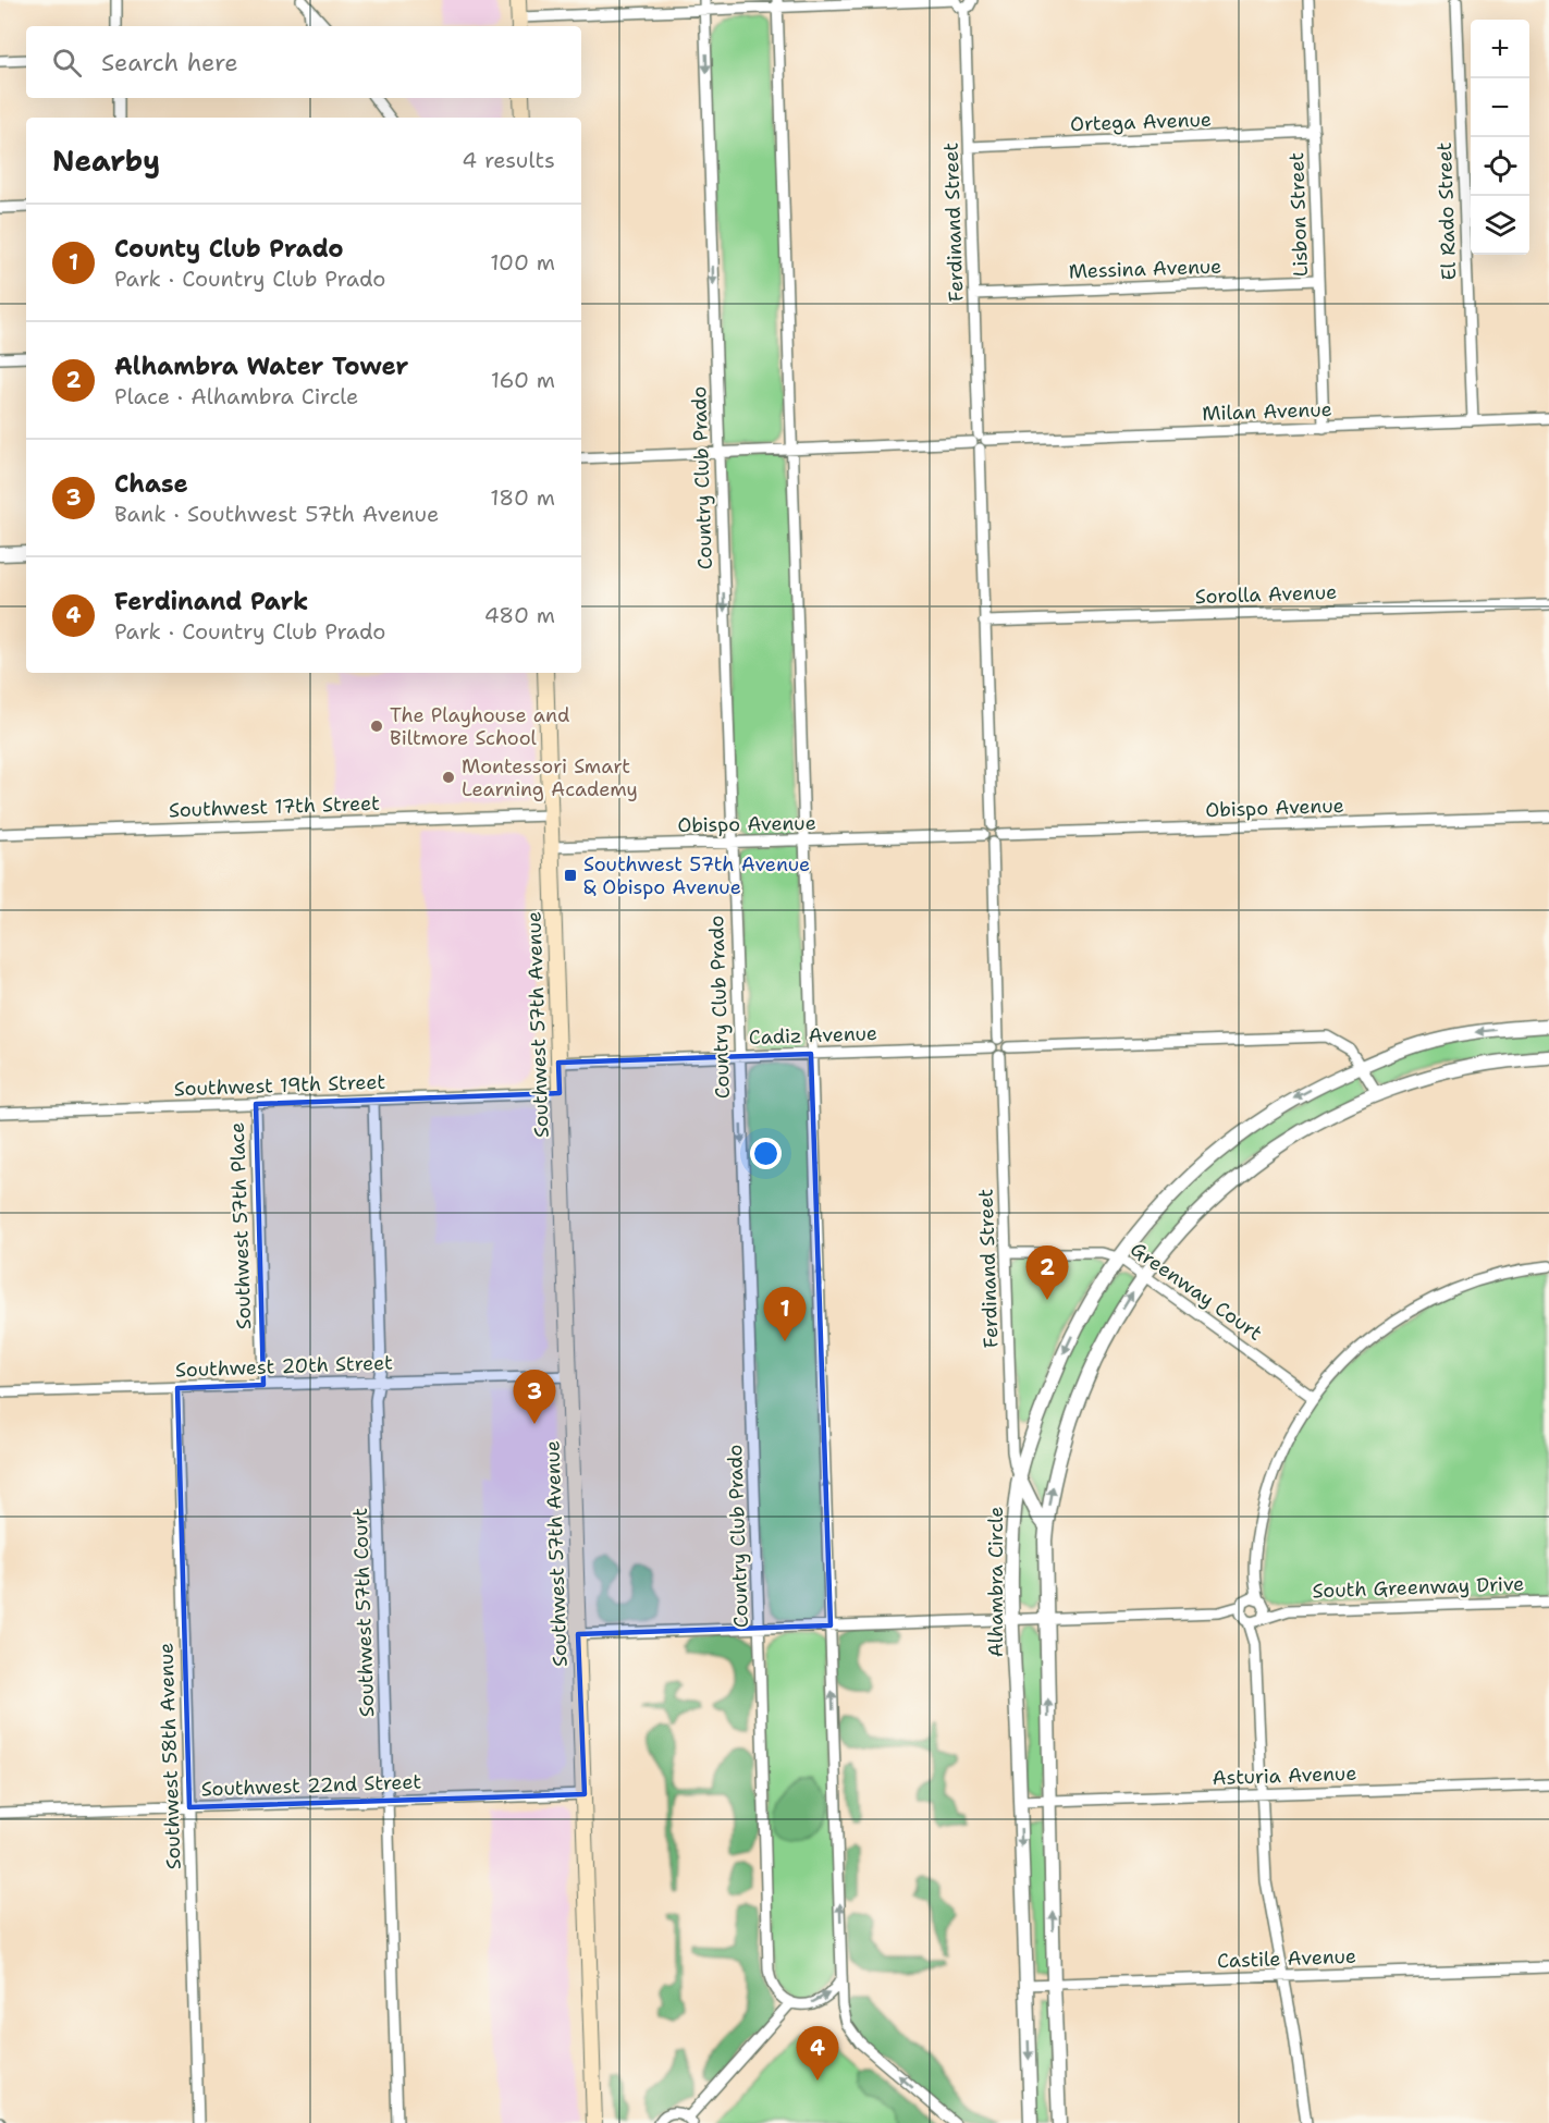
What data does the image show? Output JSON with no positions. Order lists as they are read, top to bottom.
{
  "streets": {
    "main road": ["Southwest 57th Avenue"],
    "street": [
      "Ortega Avenue",
      "El Rado Street",
      "Lisbon Street",
      "Ferdinand Street",
      "Messina Avenue",
      "Milan Avenue",
      "Country Club Prado",
      "Sorolla Avenue",
      "Southwest 17th Street",
      "Obispo Avenue",
      "Cadiz Avenue",
      "Southwest 19th Street",
      "Southwest 57th Place",
      "Greenway Court",
      "Southwest 20th Street",
      "Alhambra Circle",
      "South Greenway Drive",
      "Southwest 57th Court",
      "Southwest 58th Avenue",
      "Asturia Avenue",
      "Southwest 22nd Street",
      "Castile Avenue"
    ]
  },
  "crossings": [
    ["Ortega Avenue", "Lisbon Street"],
    ["Ortega Avenue", "Ferdinand Street"],
    ["El Rado Street", "Milan Avenue"],
    ["Lisbon Street", "Messina Avenue"],
    ["Lisbon Street", "Milan Avenue"],
    ["Ferdinand Street", "Messina Avenue"],
    ["Ferdinand Street", "Milan Avenue"],
    ["Ferdinand Street", "Sorolla Avenue"],
    ["Ferdinand Street", "Obispo Avenue"],
    ["Ferdinand Street", "Cadiz Avenue"],
    ["Ferdinand Street", "Greenway Court"],
    ["Ferdinand Street", "Alhambra Circle"],
    ["Milan Avenue", "Country Club Prado"],
    ["Country Club Prado", "Obispo Avenue"],
    ["Country Club Prado", "Cadiz Avenue"],
    ["Southwest 17th Street", "Southwest 57th Avenue"],
    ["Obispo Avenue", "Southwest 57th Avenue"],
    ["Southwest 57th Avenue", "Cadiz Avenue"],
    ["Southwest 57th Avenue", "Southwest 19th Street"],
    ["Southwest 57th Avenue", "Southwest 20th Street"],
    ["Southwest 57th Avenue", "Southwest 22nd Street"],
    ["Southwest 19th Street", "Southwest 57th Place"],
    ["Southwest 19th Street", "Southwest 57th Court"],
    ["Southwest 57th Place", "Southwest 20th Street"],
    ["Greenway Court", "Alhambra Circle"],
    ["Southwest 20th Street", "Southwest 57th Court"],
    ["Southwest 20th Street", "Southwest 58th Avenue"],
    ["Alhambra Circle", "Asturia Avenue"],
    ["Alhambra Circle", "Castile Avenue"],
    ["Southwest 57th Court", "Southwest 22nd Street"],
    ["Southwest 58th Avenue", "Southwest 22nd Street"]
  ],
  "places": {
    "other": ["The Playhouse and Biltmore School", "Montessori Smart Learning Academy"],
    "transit": ["Southwest 57th Avenue & Obispo Avenue"]
  },
  "page": {
    "map_buttons": ["+", "−"],
    "search": "Search here",
    "heading": ["Nearby", "4 results"],
    "list": [
      {
        "mark": "1",
        "name": "County Club Prado",
        "note": "Park · Country Club Prado",
        "value": "100 m"
      },
      {
        "mark": "2",
        "name": "Alhambra Water Tower",
        "note": "Place · Alhambra Circle",
        "value": "160 m"
      },
      {
        "mark": "3",
        "name": "Chase",
        "note": "Bank · Southwest 57th Avenue",
        "value": "180 m"
      },
      {
        "mark": "4",
        "name": "Ferdinand Park",
        "note": "Park · Country Club Prado",
        "value": "480 m"
      }
    ],
    "pins": [
      "2",
      "1",
      "3",
      "4"
    ]
  }
}
